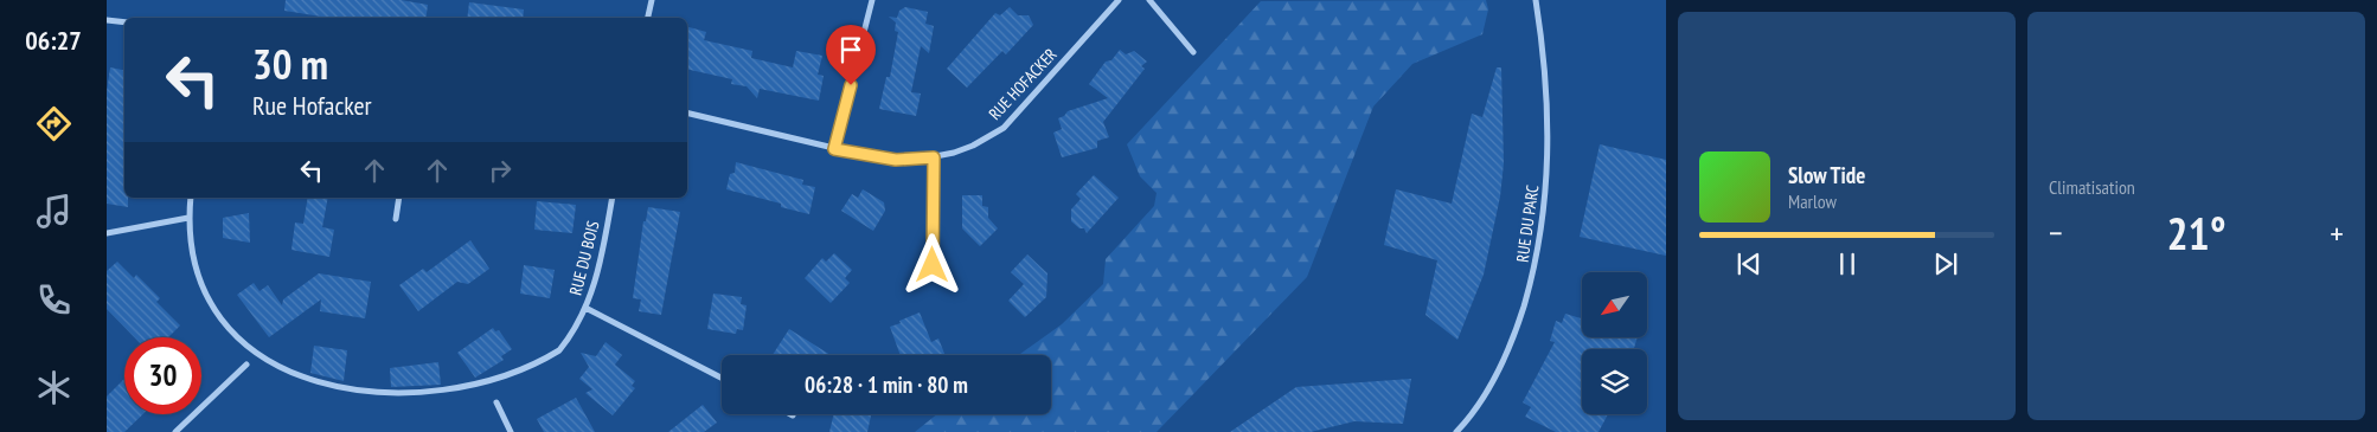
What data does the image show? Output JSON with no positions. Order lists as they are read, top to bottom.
{
  "streets": {
    "street": ["RUE HOFACKER", "RUE DU PARC", "RUE DU BOIS"]
  },
  "north": "bottom left",
  "page": {
    "tabs": "06:27",
    "tile": "Climatisation",
    "turn": ["30 m", "Rue Hofacker"],
    "song": ["Slow Tide", "Marlow"],
    "heat": ["−", "21°", "+"],
    "limit": "30",
    "trip": "06:28 · 1 min · 80 m"
  }
}
